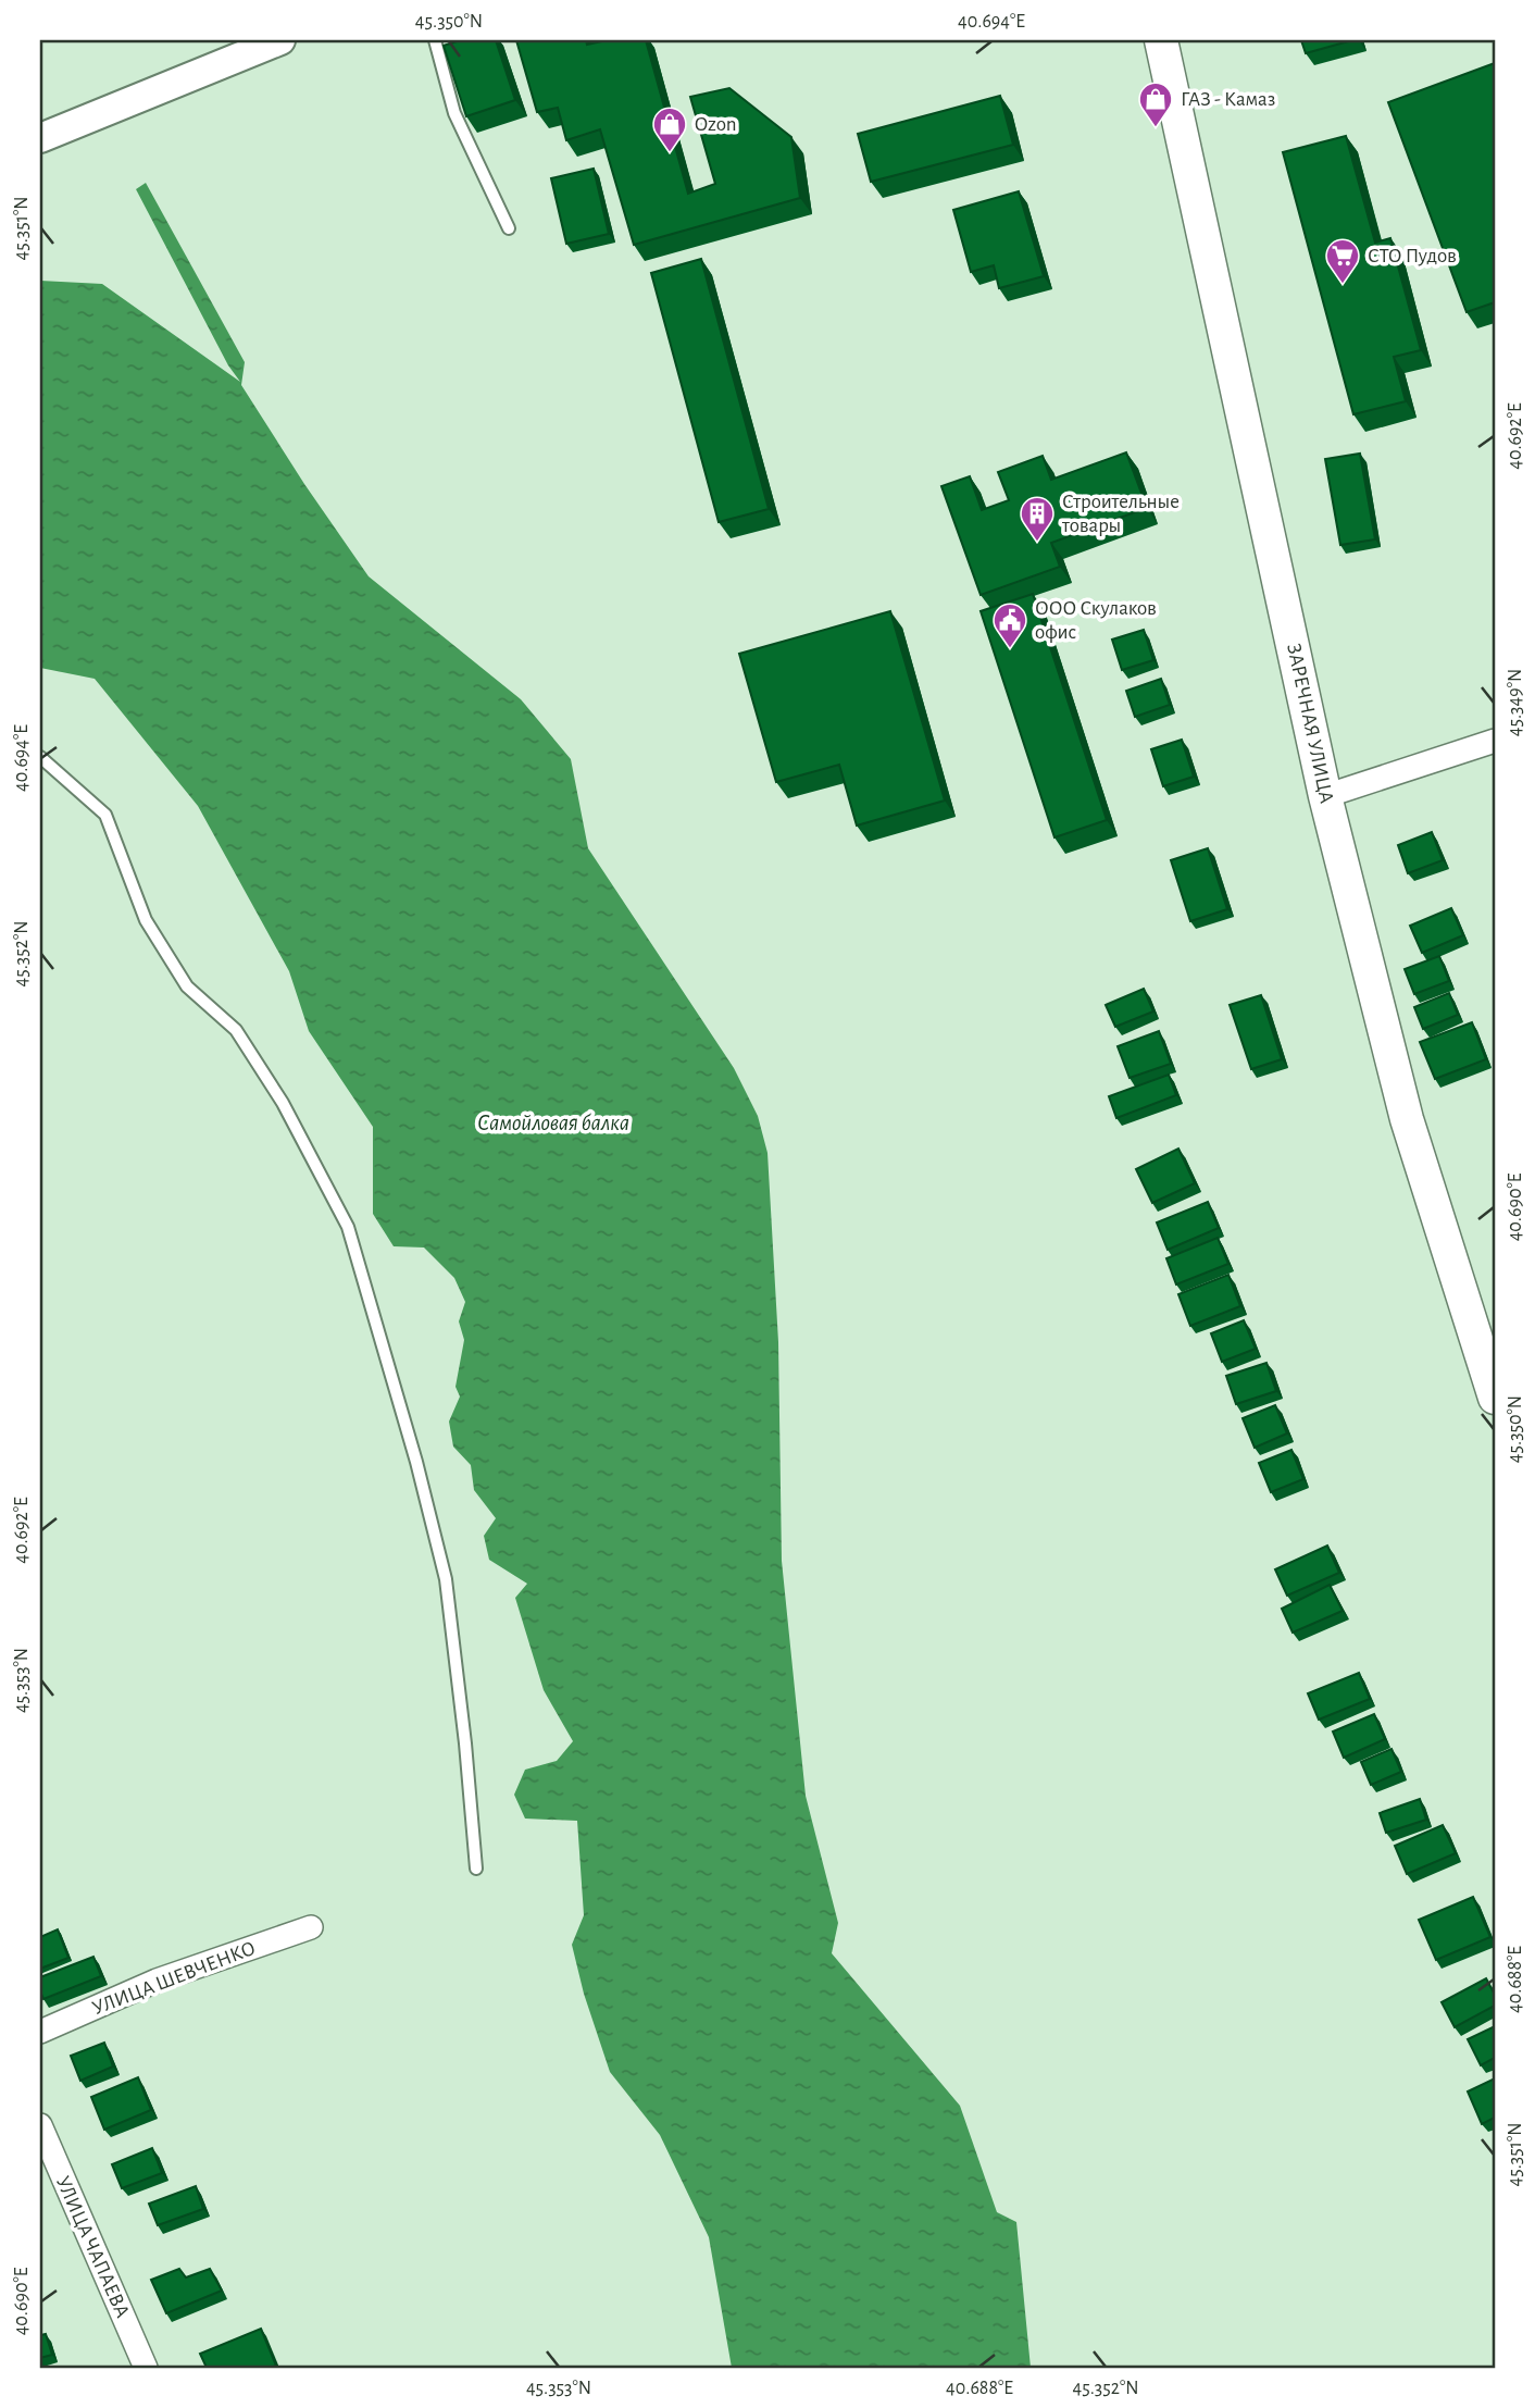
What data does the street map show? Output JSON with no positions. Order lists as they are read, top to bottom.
{
  "streets": {
    "main road": ["ЗАРЕЧНАЯ УЛИЦА"],
    "street": ["УЛИЦА ШЕВЧЕНКО", "УЛИЦА ЧАПАЕВА"]
  },
  "water": ["Самойловая балка"],
  "places": {
    "shop": ["ГАЗ - Камаз", "Ozon"],
    "supermarket": ["СТО Пудов"],
    "building": ["Строительные товары"],
    "public building": ["ООО Скулаков офис"]
  },
  "coordinates": [
    "45.350°N",
    "40.694°E",
    "45.351°N",
    "40.692°E",
    "45.349°N",
    "45.352°N",
    "40.690°E",
    "45.353°N",
    "40.688°E"
  ]
}
